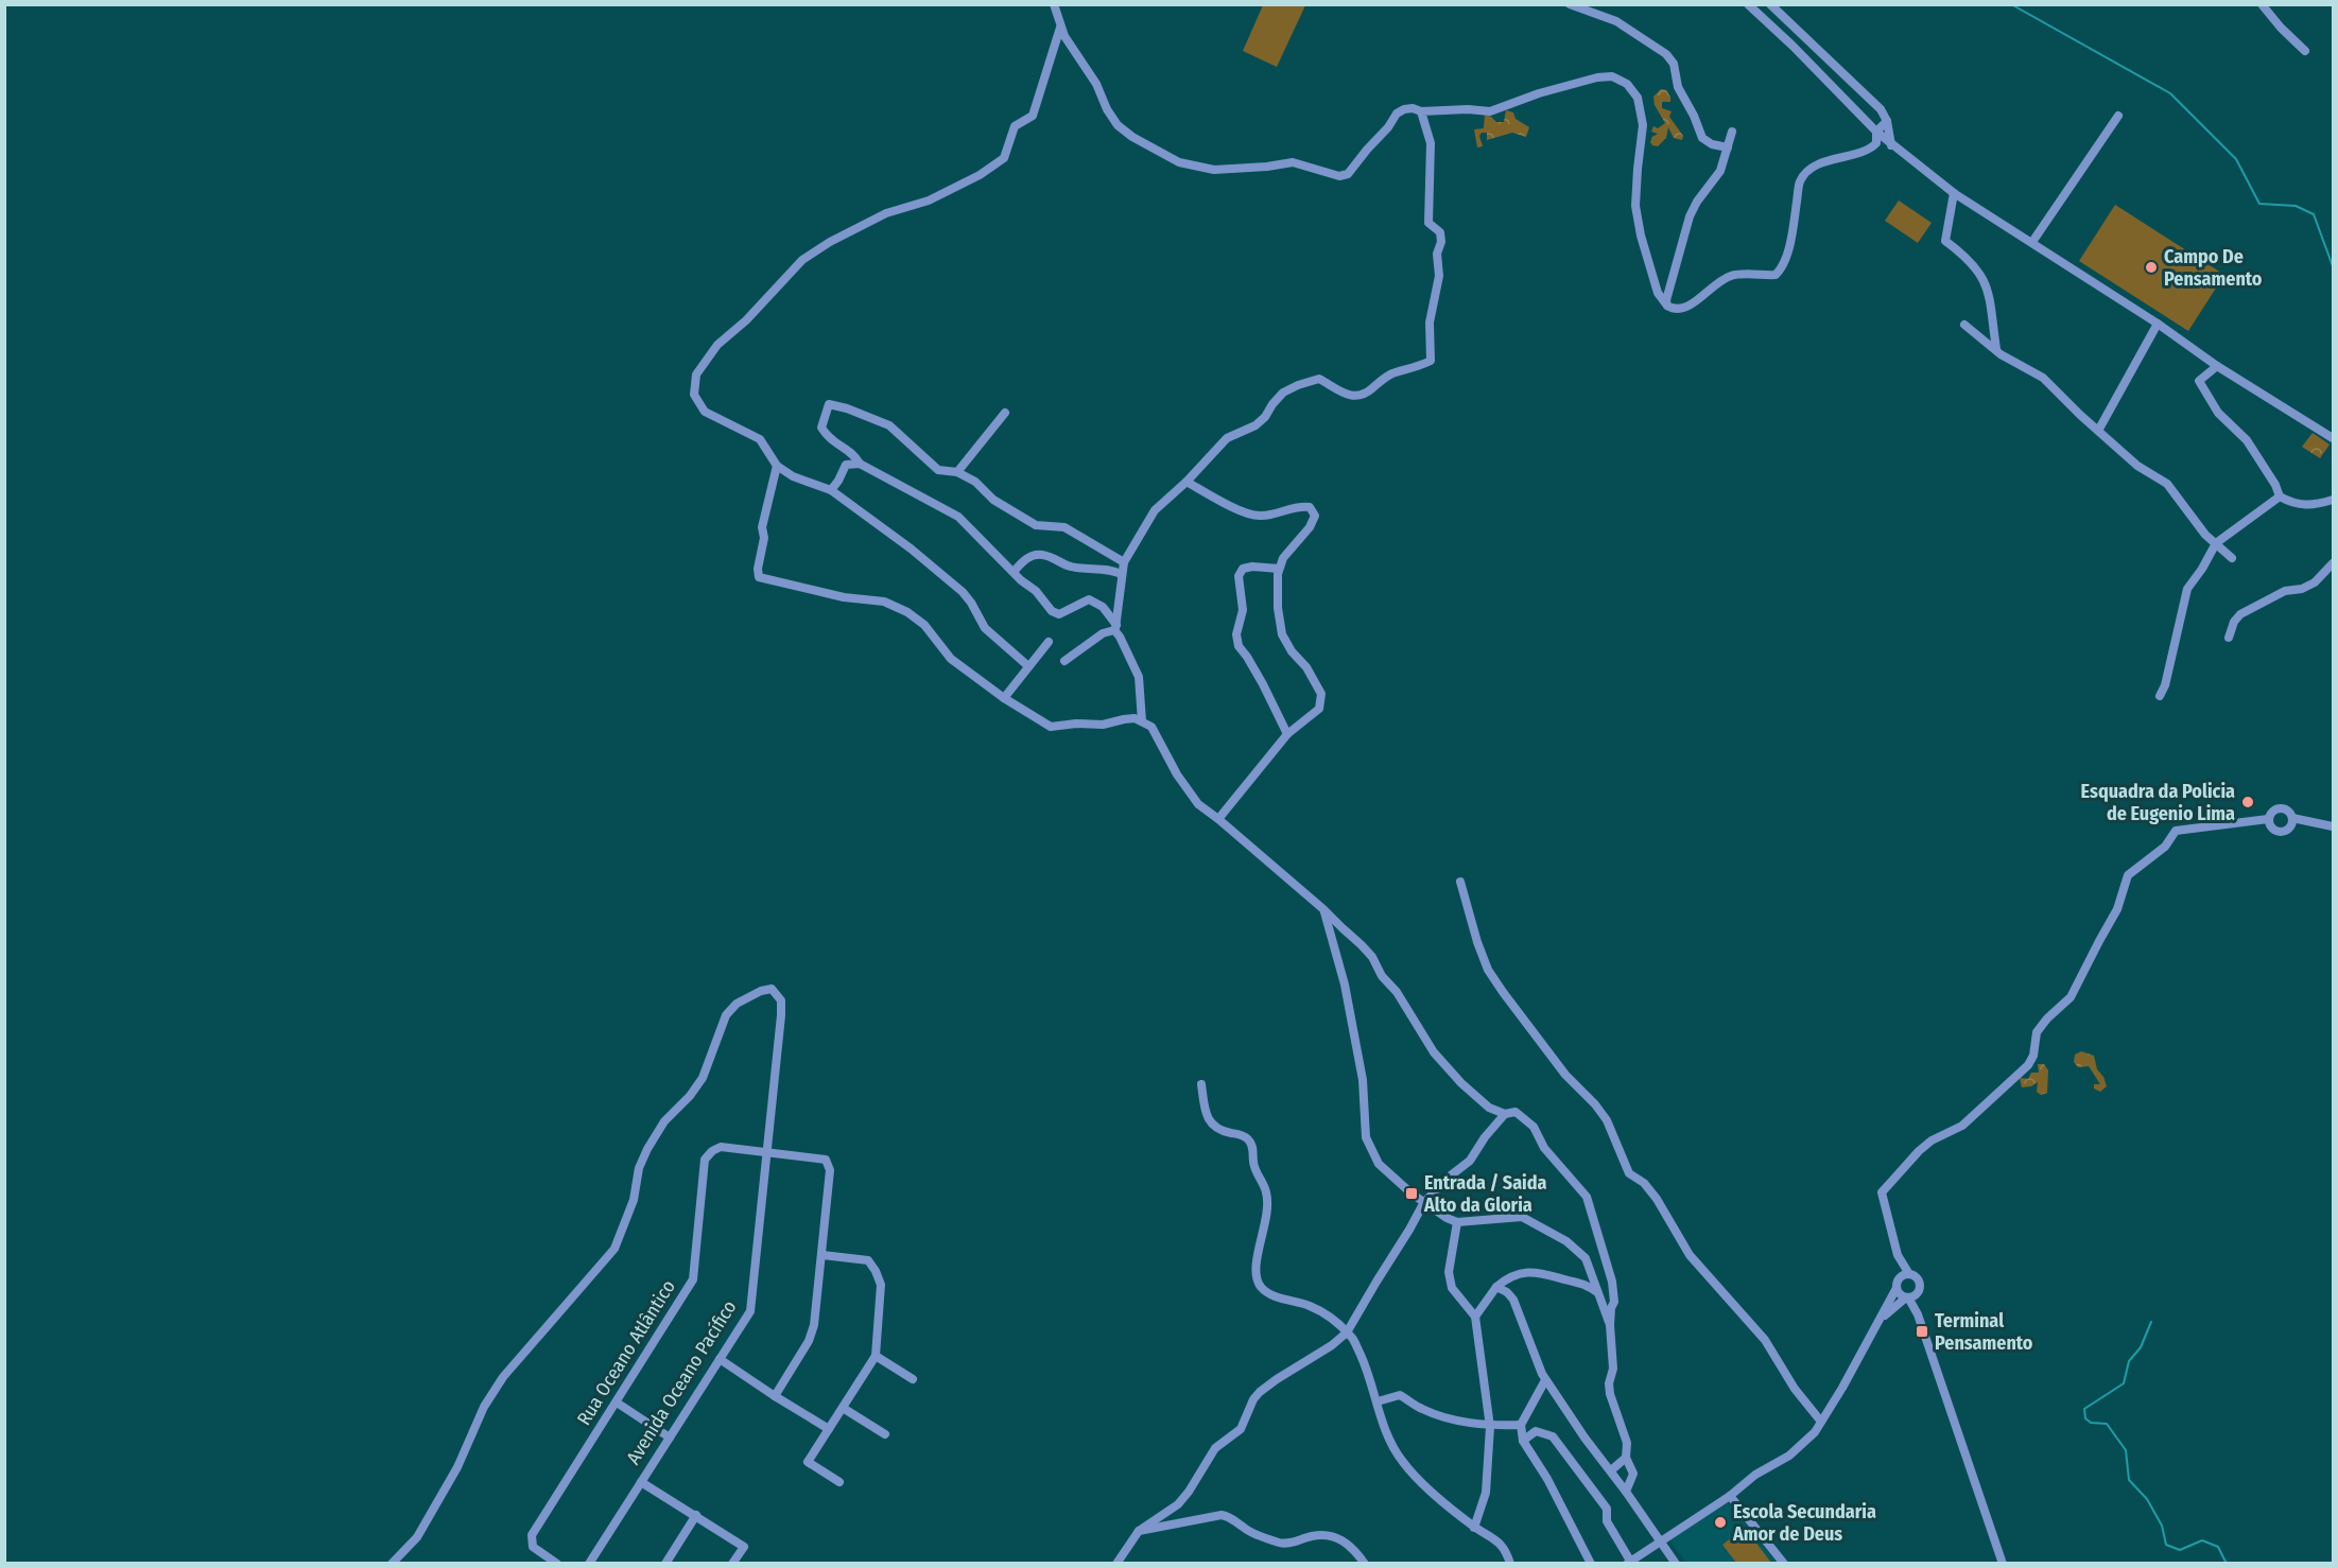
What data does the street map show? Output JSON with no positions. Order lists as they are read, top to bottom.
{
  "streets": {
    "street": ["Rua Oceano Atlântico", "Avenida Oceano Pacífico"]
  },
  "crossings": [
    ["Rua Oceano Atlântico", "Avenida Oceano Pacífico"]
  ],
  "places": {
    "other": ["Campo De Pensamento", "Esquadra da Policia de Eugenio Lima", "Escola Secundaria Amor de Deus"],
    "transit": ["Entrada / Saida Alto da Gloria", "Terminal Pensamento"]
  }
}
